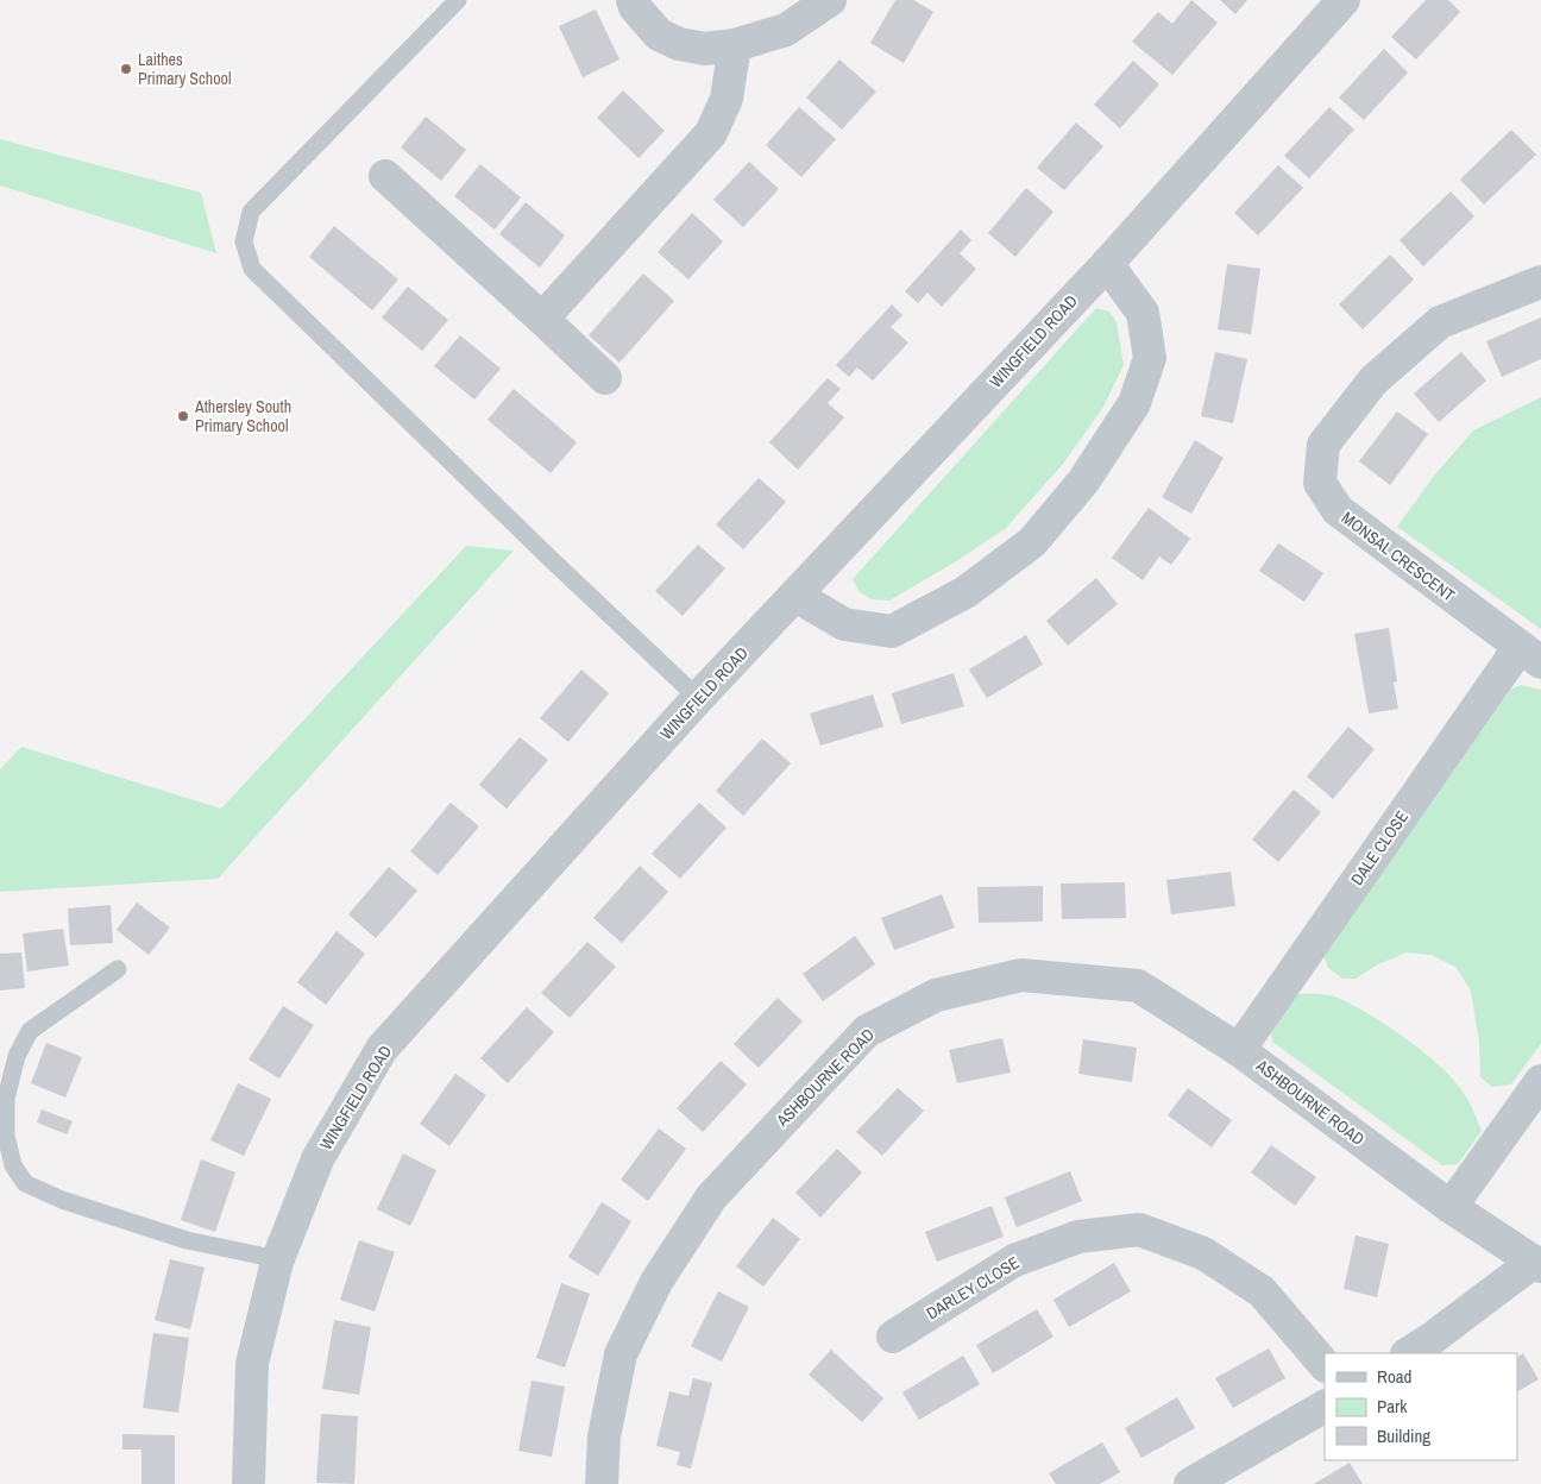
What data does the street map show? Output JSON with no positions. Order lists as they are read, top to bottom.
{
  "streets": {
    "street": [
      "WINGFIELD ROAD",
      "MONSAL CRESCENT",
      "DALE CLOSE",
      "ASHBOURNE ROAD",
      "DARLEY CLOSE"
    ]
  },
  "crossings": [
    ["MONSAL CRESCENT", "DALE CLOSE"],
    ["DALE CLOSE", "ASHBOURNE ROAD"]
  ],
  "places": ["Laithes Primary School", "Athersley South Primary School"],
  "legend": ["Road", "Park", "Building"]
}
